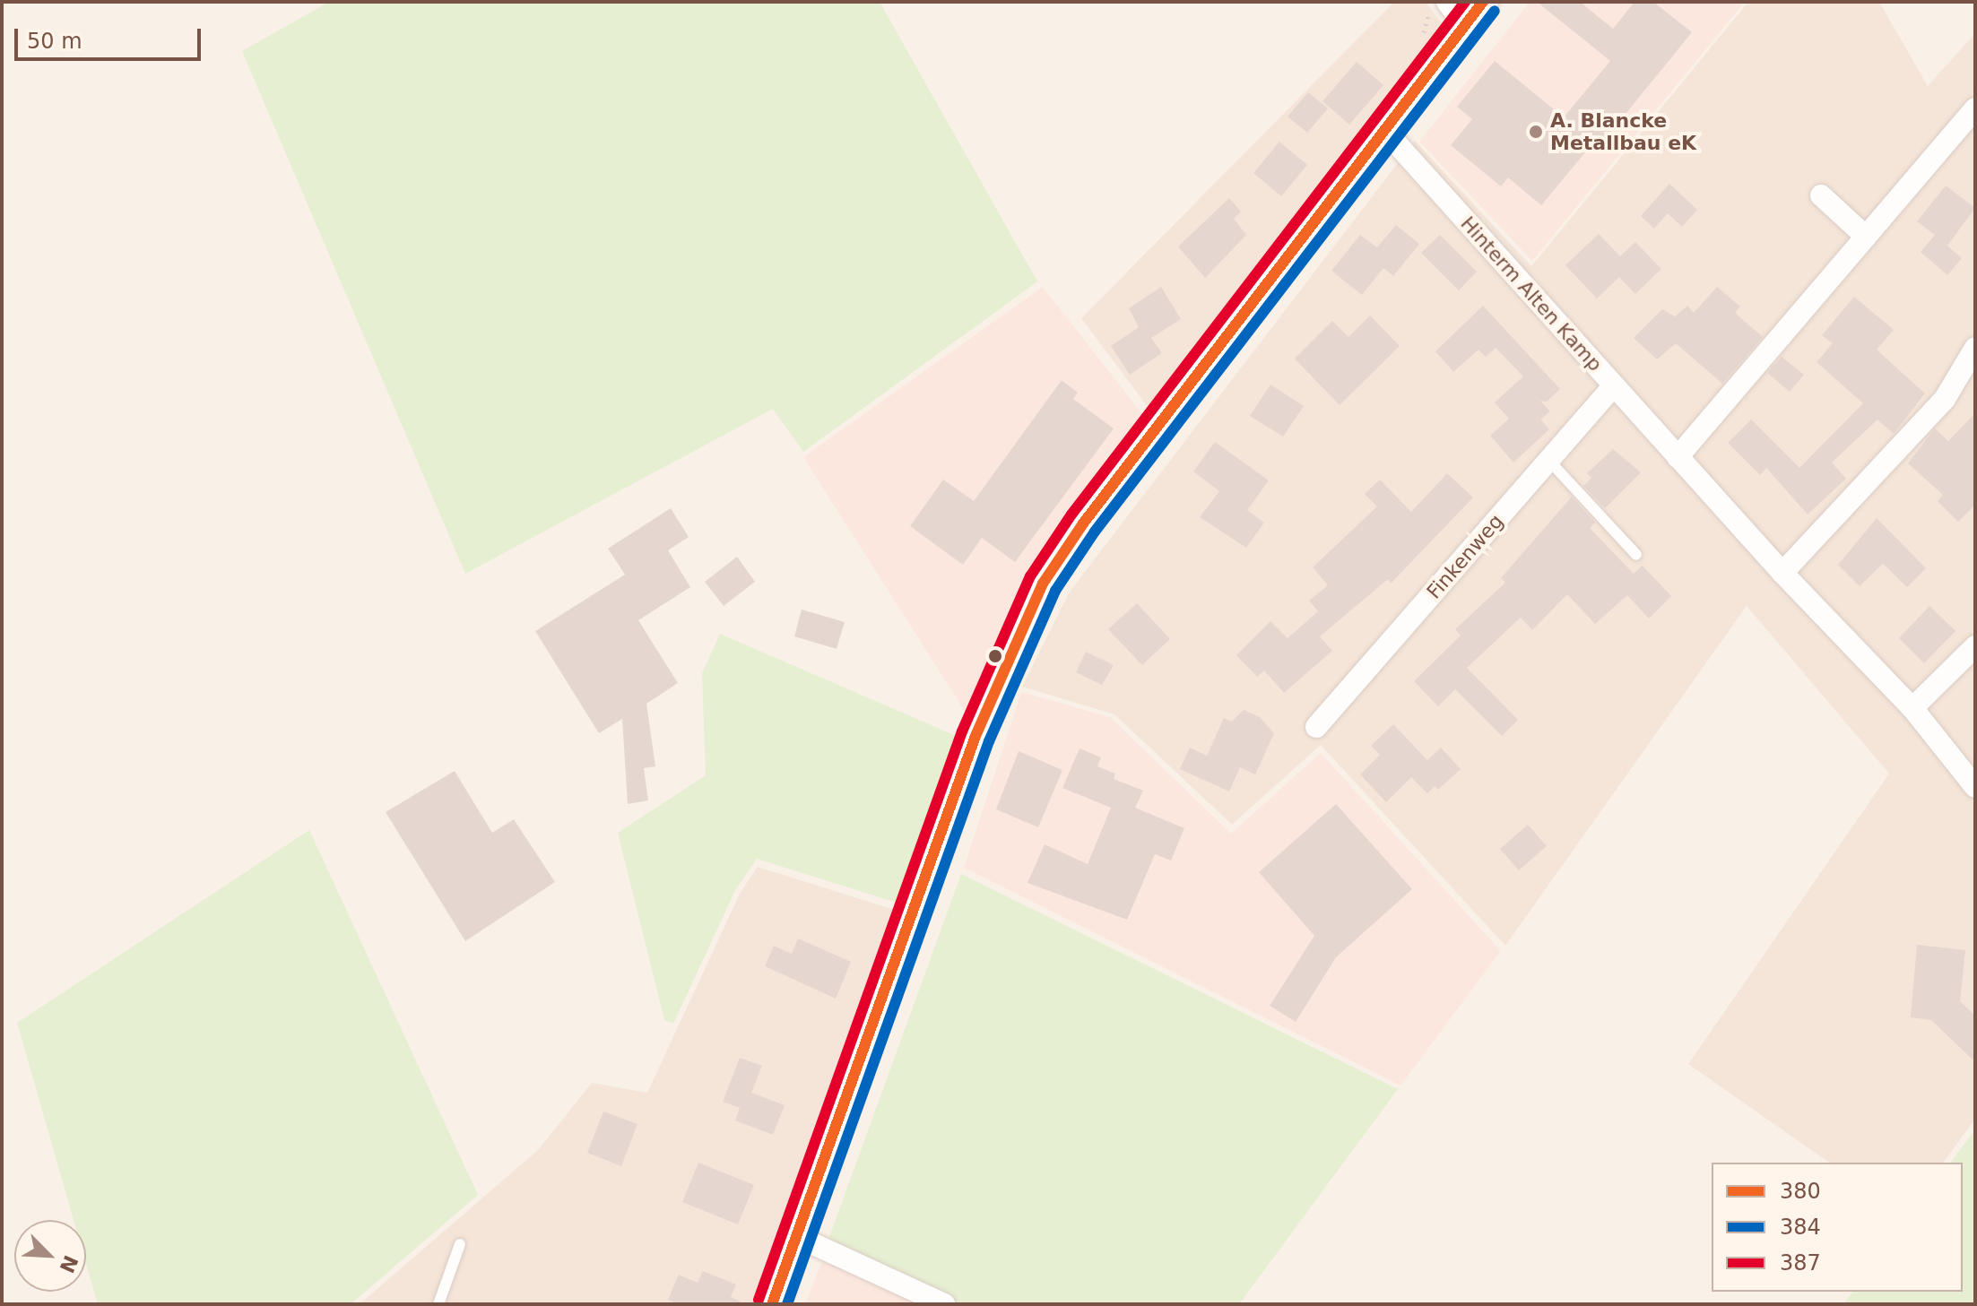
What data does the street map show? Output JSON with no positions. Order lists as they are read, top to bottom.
{
  "streets": {
    "street": ["Hinterm Alten Kamp", "Finkenweg"]
  },
  "crossings": [
    ["Hinterm Alten Kamp", "Finkenweg"]
  ],
  "places": ["A. Blancke Metallbau eK"],
  "lines": ["transit line 380", "transit line 387", "transit line 384"],
  "legend": ["380", "384", "387"],
  "scale_bar": "50 m",
  "north": "bottom right"
}
